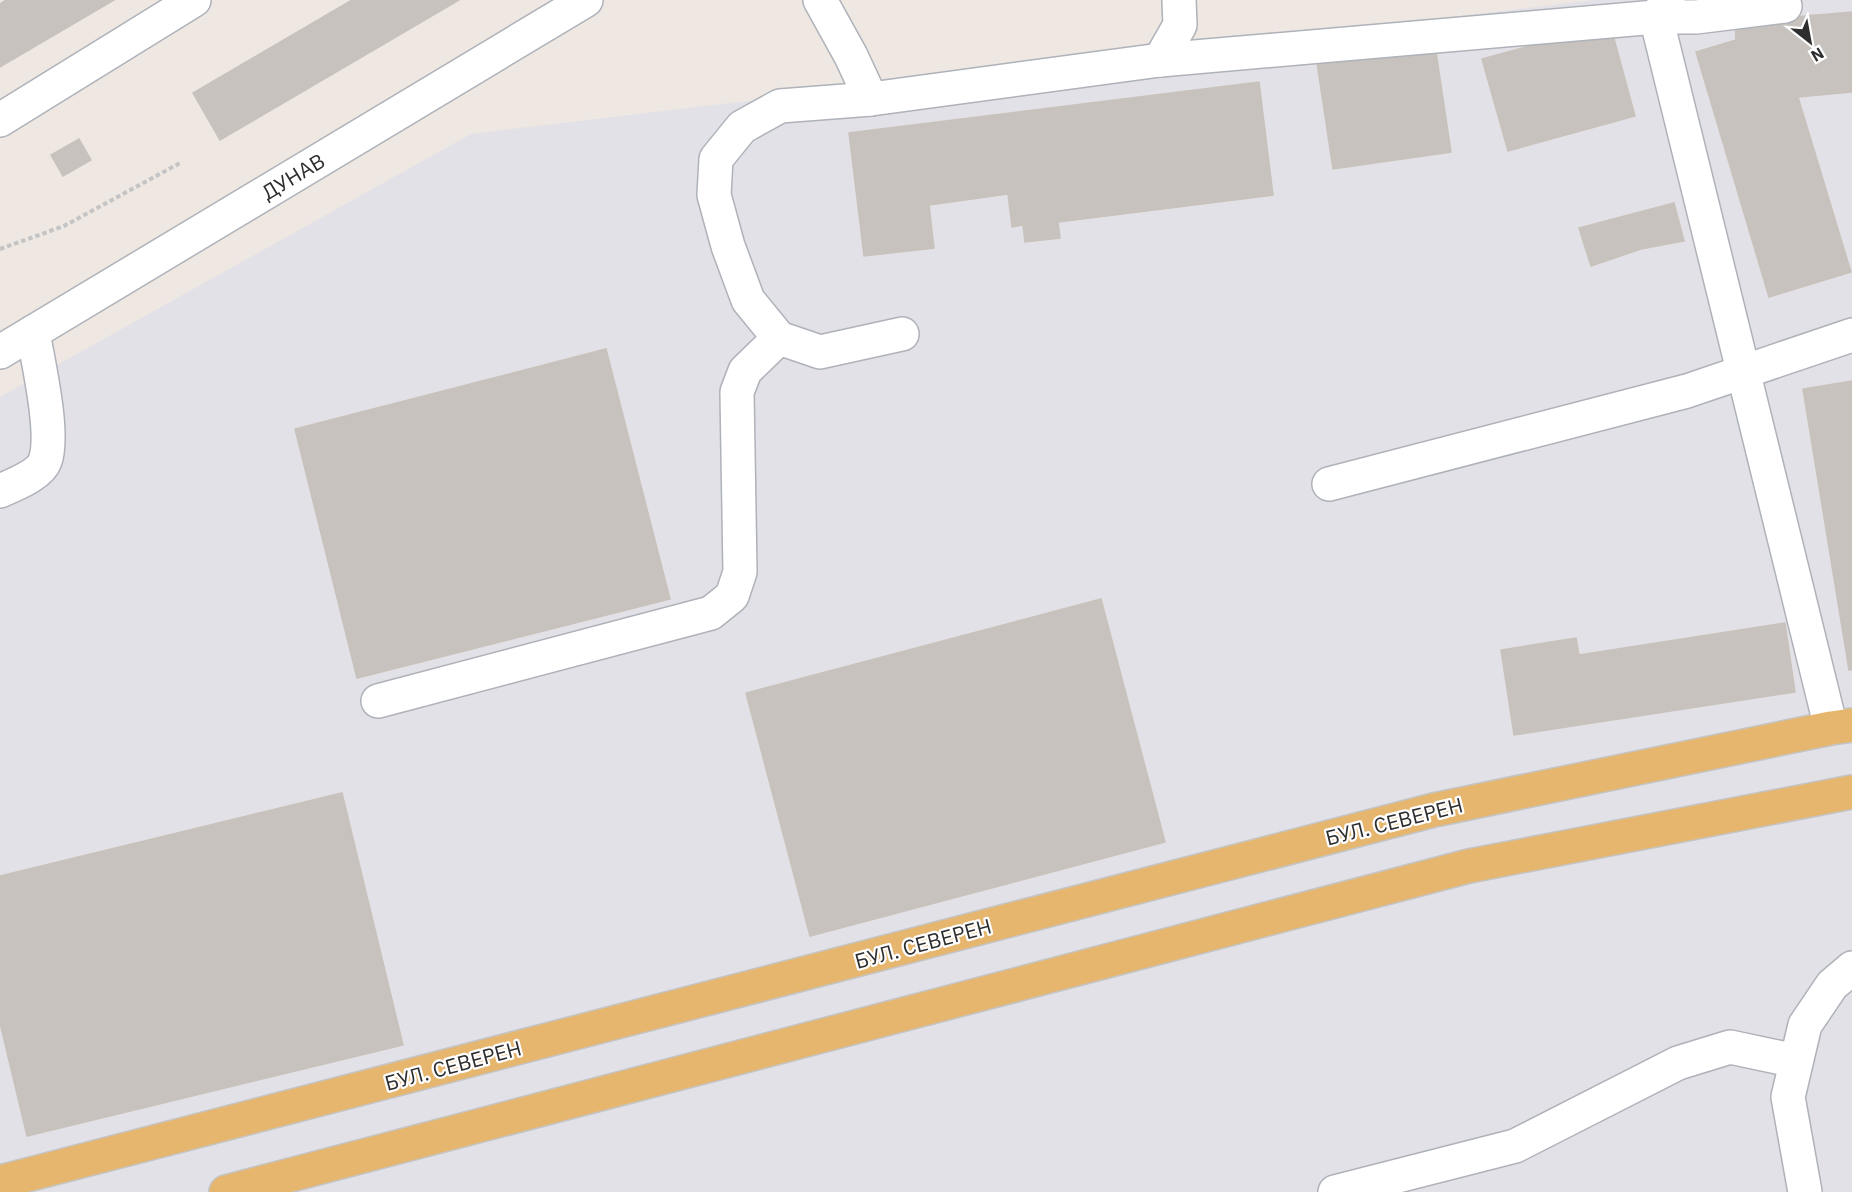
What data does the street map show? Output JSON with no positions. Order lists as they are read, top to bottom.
{
  "streets": {
    "main road": ["БУЛ. СЕВЕРЕН"],
    "street": ["ДУНАВ"]
  },
  "north": "bottom right"
}
